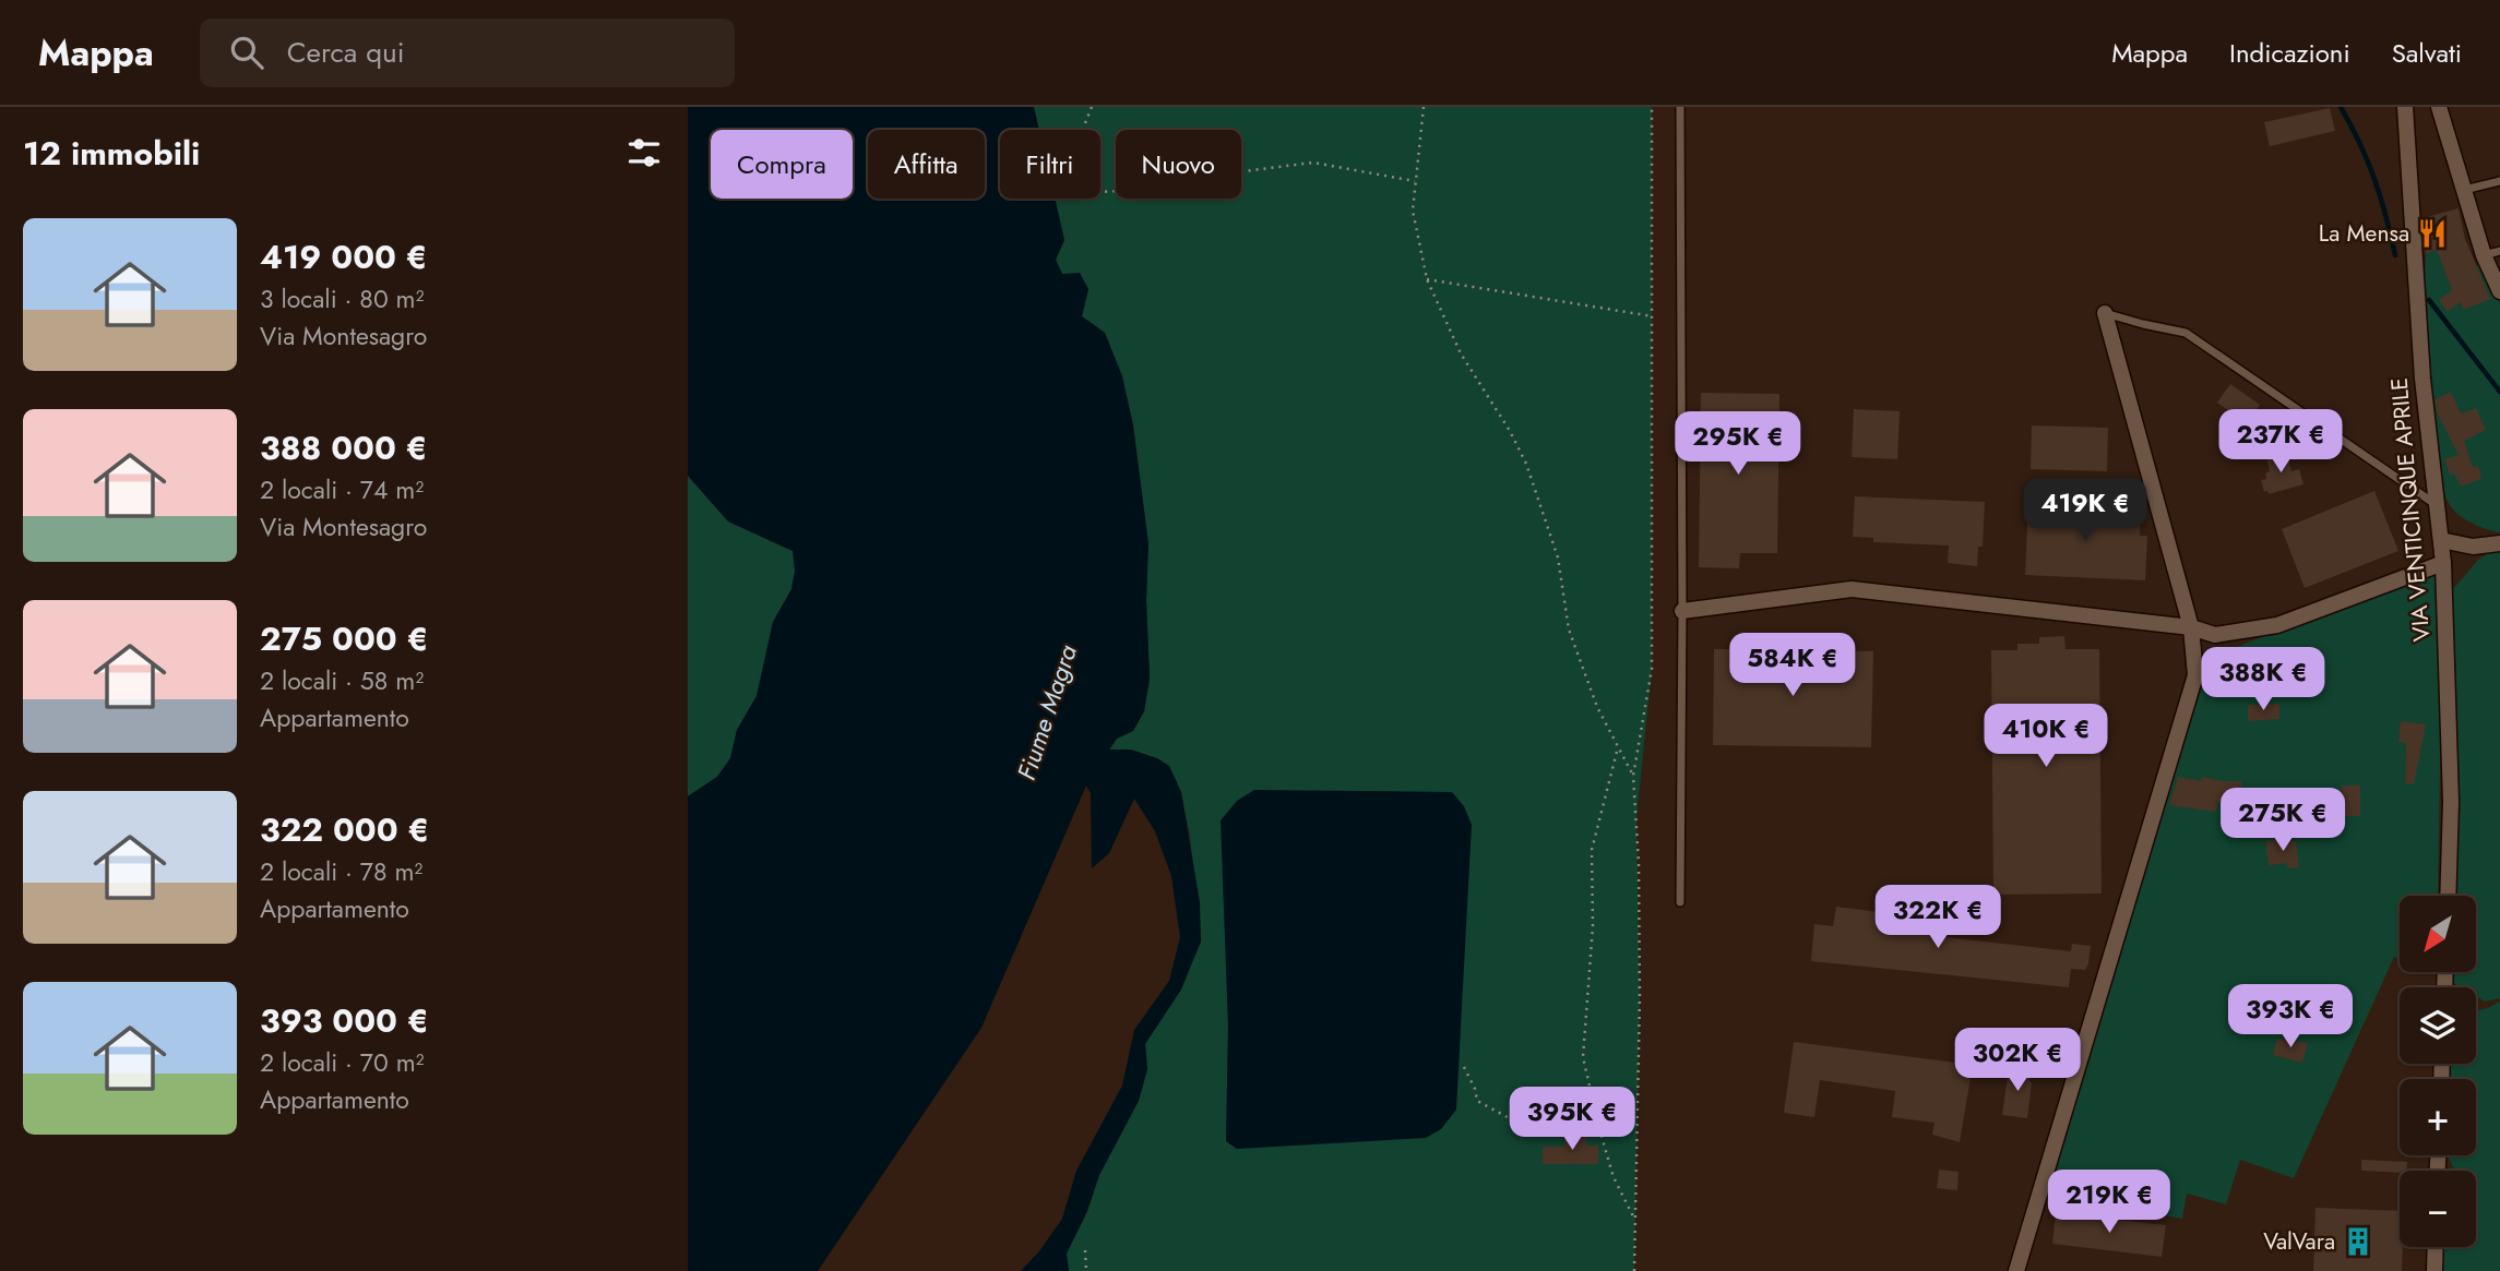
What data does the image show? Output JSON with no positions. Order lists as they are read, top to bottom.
{
  "streets": {
    "street": ["VIA VENTICINQUE APRILE"]
  },
  "water": ["Fiume Magra"],
  "places": {
    "restaurant": ["La Mensa"],
    "building": ["ValVara"]
  },
  "north": "bottom left",
  "page": {
    "header": "Mappa",
    "search": "Cerca qui",
    "nav": ["Mappa", "Indicazioni", "Salvati"],
    "heading": "12 immobili",
    "chip": [
      "Compra",
      "Affitta",
      "Filtri",
      "Nuovo"
    ],
    "list": [
      {
        "name": "419 000 €",
        "note": "3 locali · 80 m² · Via Montesagro"
      },
      {
        "name": "388 000 €",
        "note": "2 locali · 74 m² · Via Montesagro"
      },
      {
        "name": "275 000 €",
        "note": "2 locali · 58 m² · Appartamento"
      },
      {
        "name": "322 000 €",
        "note": "2 locali · 78 m² · Appartamento"
      },
      {
        "name": "393 000 €",
        "note": "2 locali · 70 m² · Appartamento"
      }
    ],
    "price": [
      "237K €",
      "295K €",
      "419K €",
      "584K €",
      "388K €",
      "410K €",
      "275K €",
      "322K €",
      "393K €",
      "302K €",
      "395K €",
      "219K €"
    ],
    "map_buttons": ["+", "−"]
  }
}
